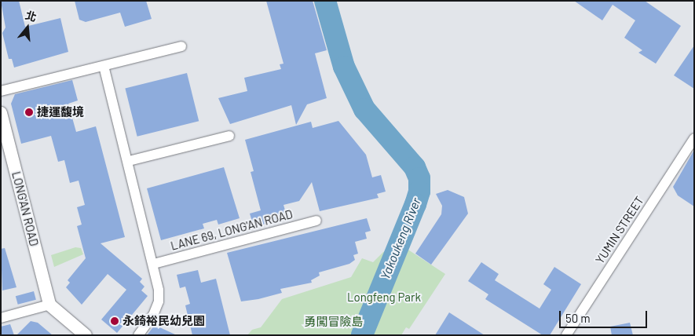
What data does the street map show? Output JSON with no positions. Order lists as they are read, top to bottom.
{
  "streets": {
    "street": ["LONG'AN ROAD", "LANE 69, LONG'AN ROAD", "YUMIN STREET"]
  },
  "water": ["Yakoukeng River"],
  "parks": ["Longfeng Park", "勇闖冒險島"],
  "places": ["捷運馥境", "永錡裕民幼兒園"],
  "scale_bar": "50 m",
  "north": "top"
}
